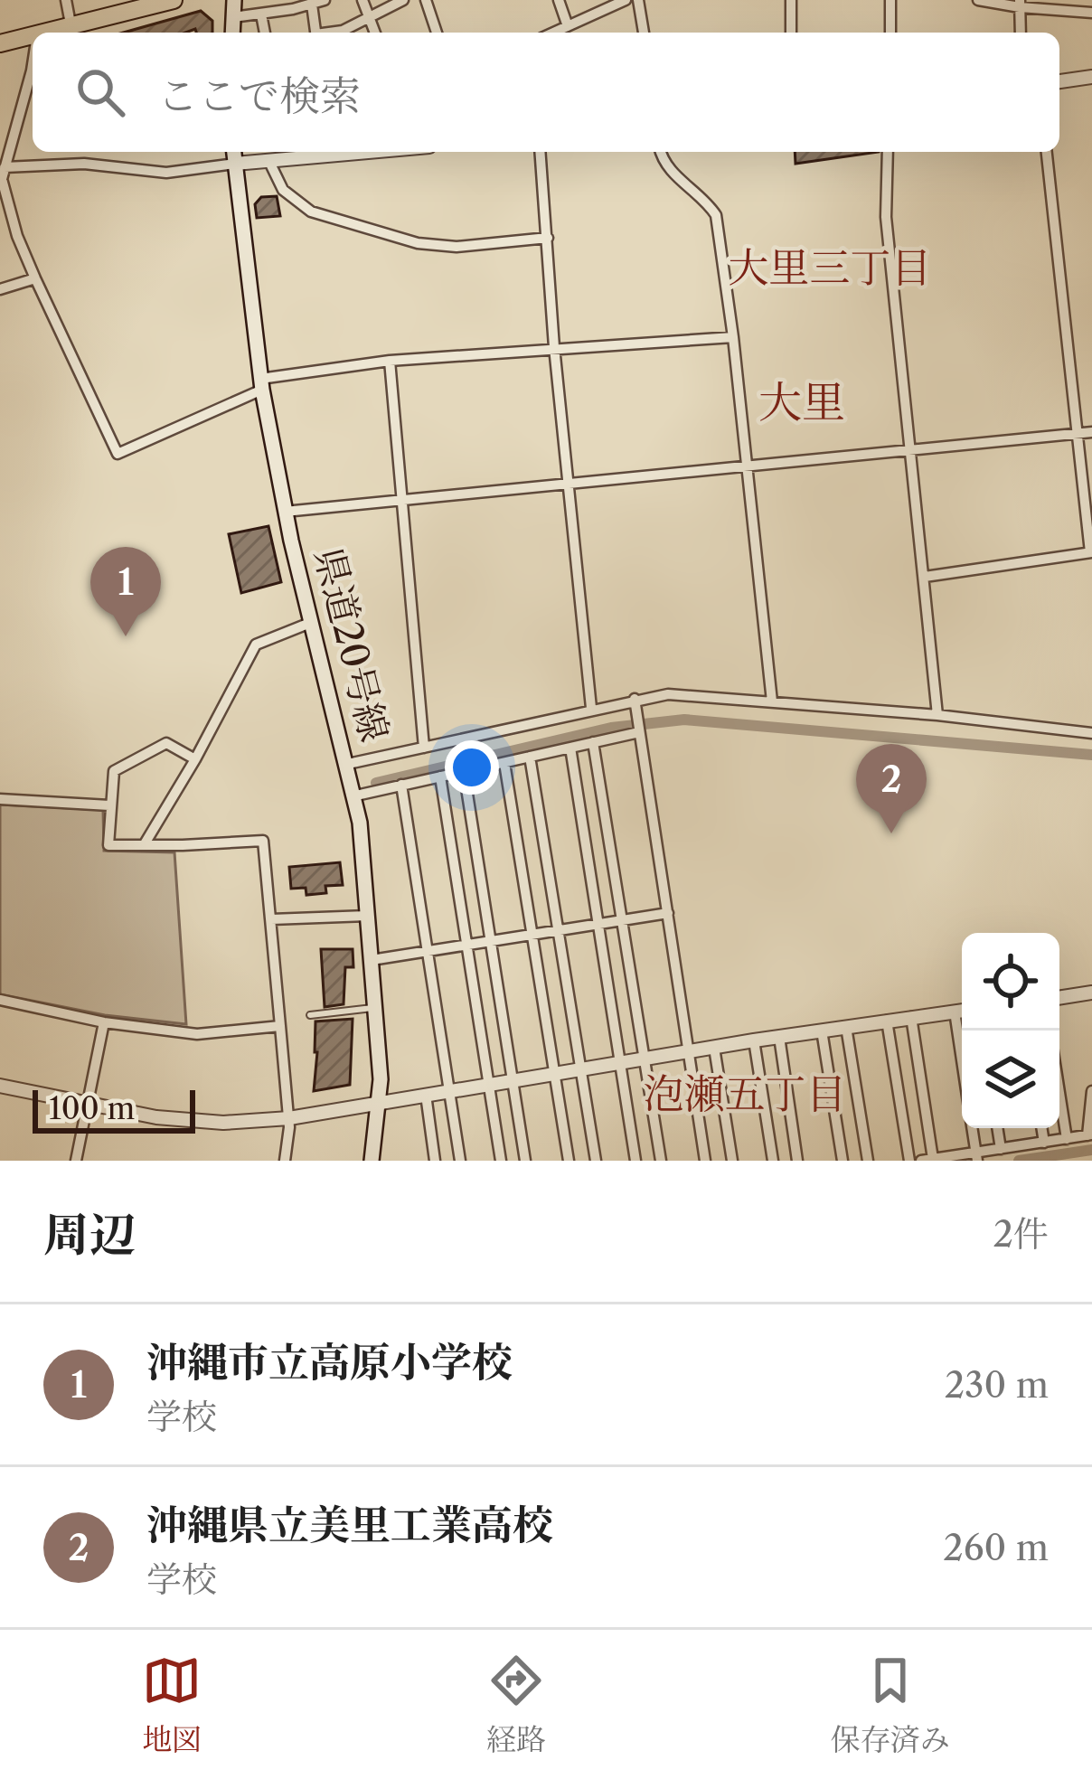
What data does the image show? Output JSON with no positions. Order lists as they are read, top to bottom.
{
  "streets": {
    "main road": ["県道20号線"]
  },
  "districts": ["大里三丁目", "大里", "泡瀬五丁目"],
  "scale_bar": "100 m",
  "page": {
    "search": "ここで検索",
    "pins": ["1", "2"],
    "scale": "100 m",
    "heading": ["周辺", "2件"],
    "list": [
      {
        "mark": "1",
        "name": "沖縄市立高原小学校",
        "note": "学校",
        "value": "230 m"
      },
      {
        "mark": "2",
        "name": "沖縄県立美里工業高校",
        "note": "学校",
        "value": "260 m"
      }
    ],
    "nav": ["地図", "経路", "保存済み"]
  }
}
